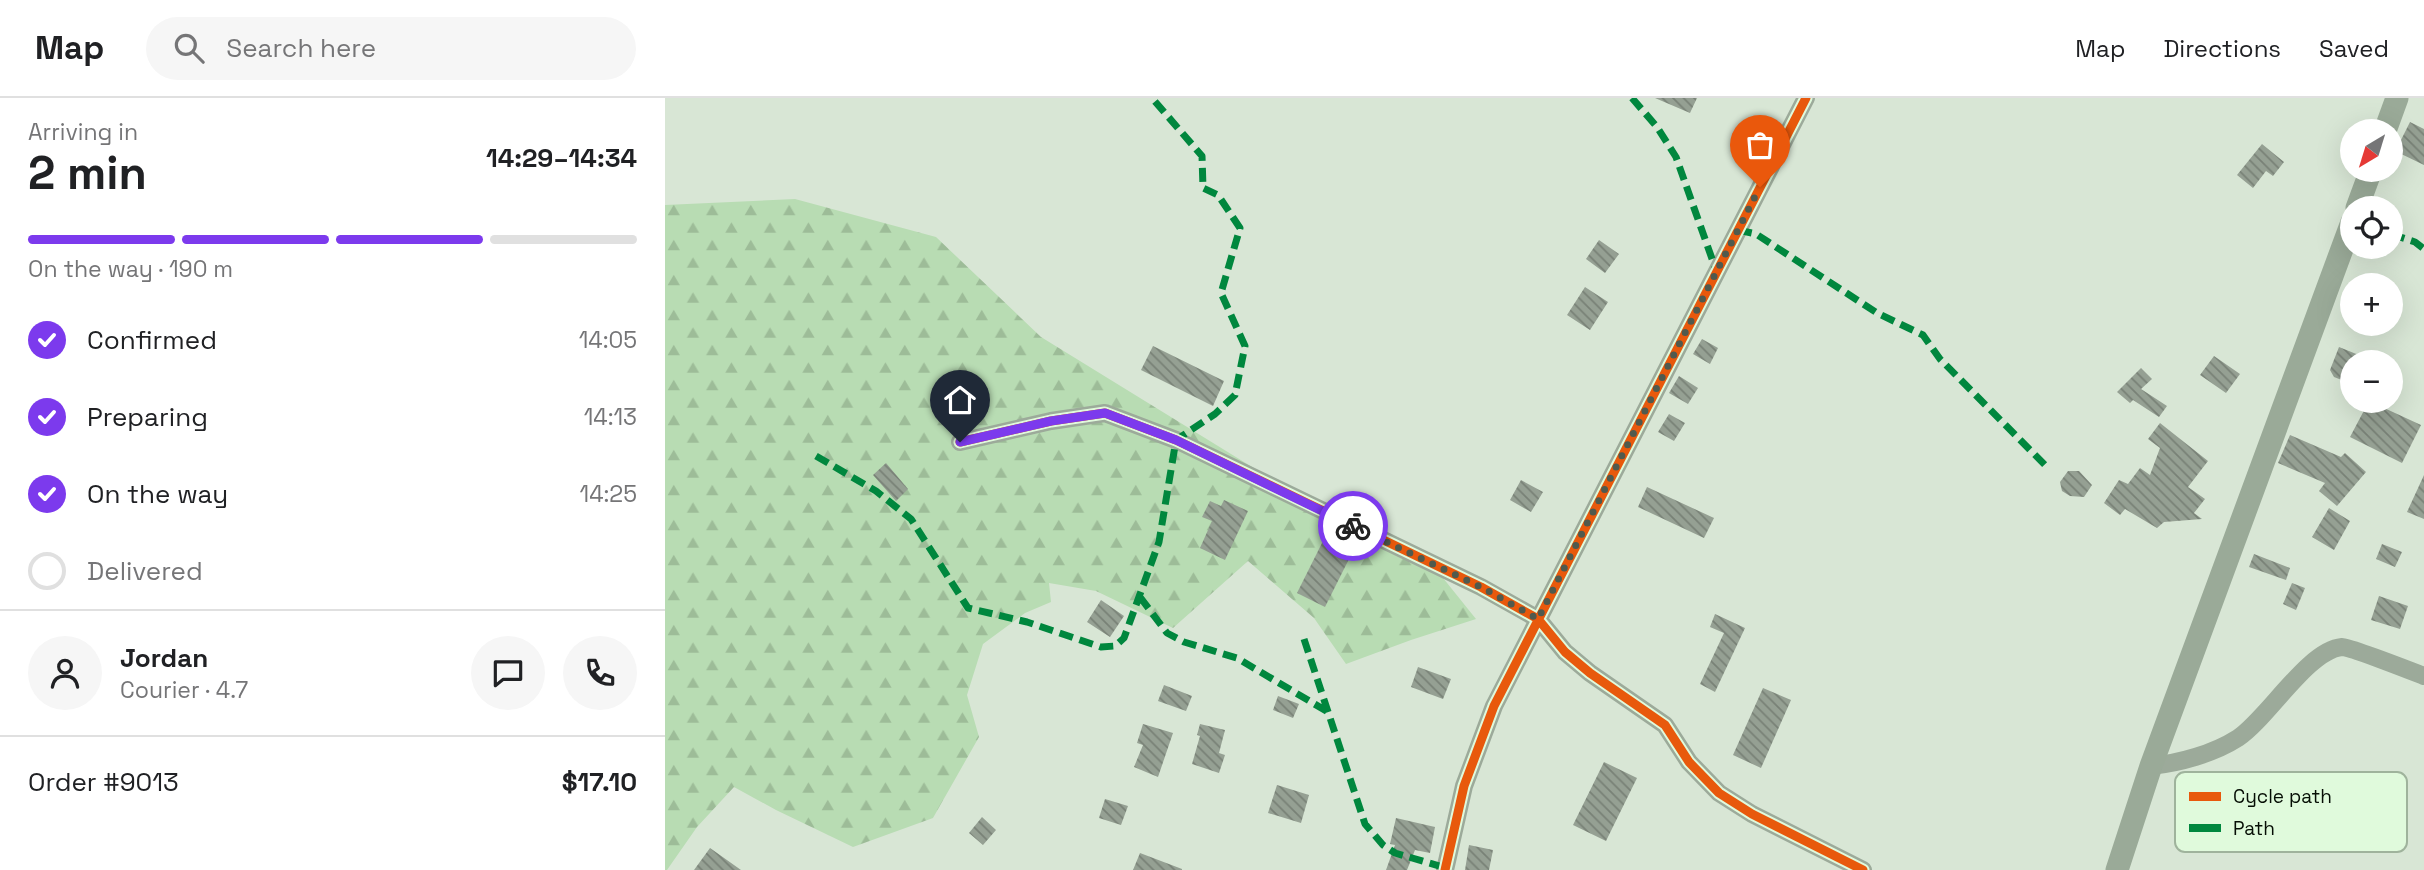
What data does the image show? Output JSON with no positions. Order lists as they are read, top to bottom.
{
  "legend": ["Cycle path", "Path"],
  "north": "bottom left",
  "page": {
    "header": "Map",
    "search": "Search here",
    "nav": ["Map", "Directions", "Saved"],
    "heading": ["2 min", "Arriving in", "14:29–14:34"],
    "panel": [
      "Jordan",
      "Courier · 4.7",
      "Order #9013",
      "$17.10"
    ],
    "map_buttons": ["+", "−"],
    "bar": "On the way · 190 m",
    "list": [
      ["Confirmed", "14:05"],
      ["Preparing", "14:13"],
      ["On the way", "14:25"],
      "Delivered"
    ]
  }
}
